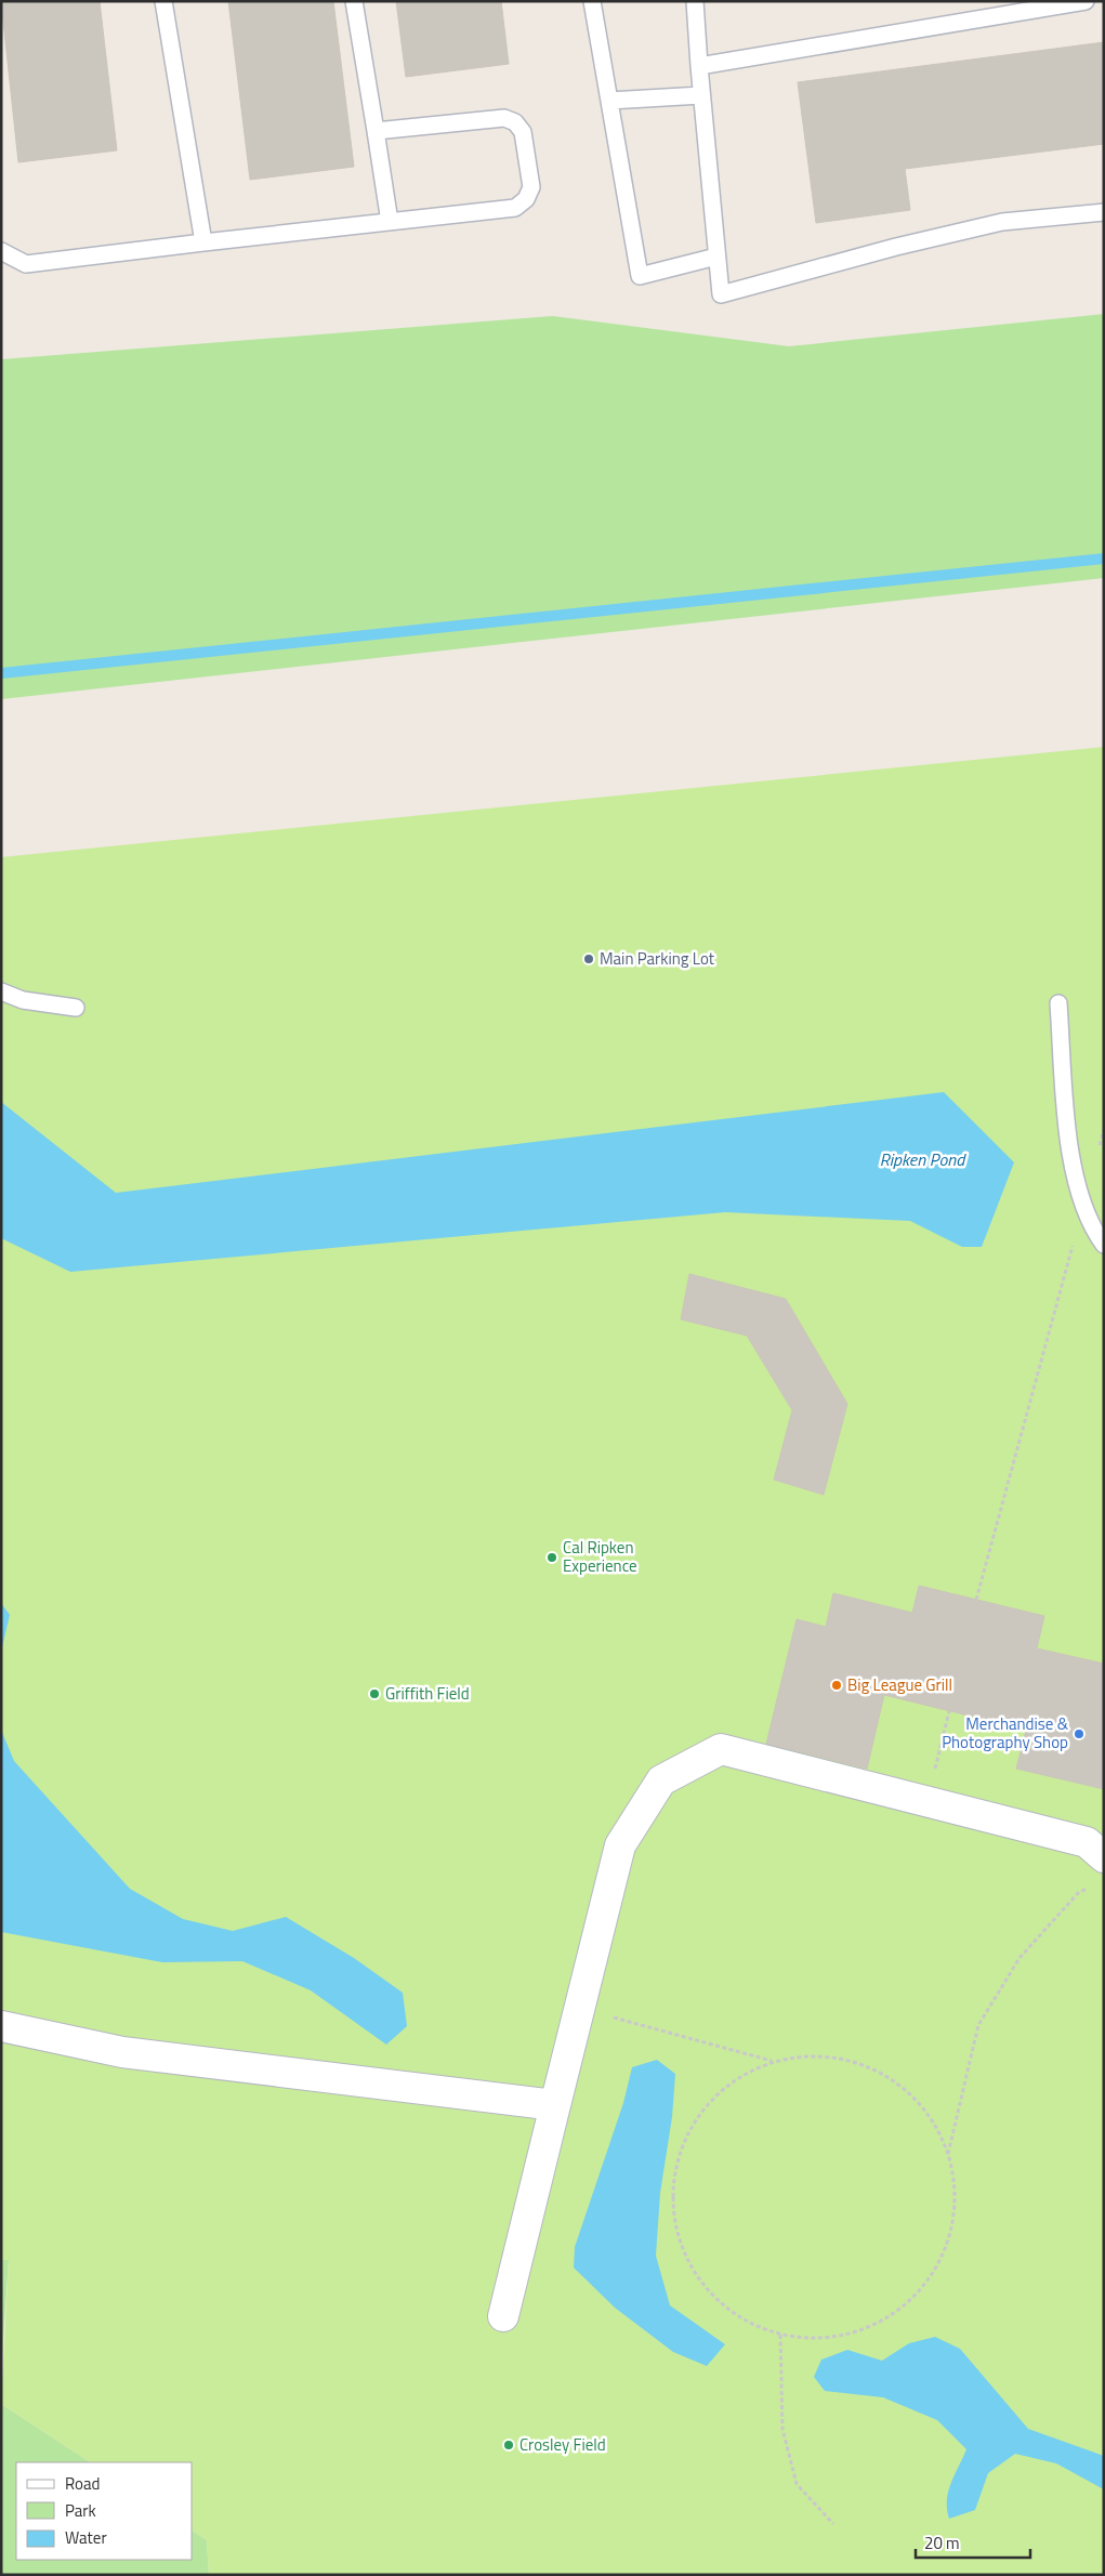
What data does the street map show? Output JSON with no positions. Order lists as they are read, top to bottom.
{
  "water": ["Ripken Pond"],
  "places": [
    "Main Parking Lot",
    "Cal Ripken Experience",
    "Big League Grill",
    "Griffith Field",
    "Merchandise & Photography Shop",
    "Crosley Field"
  ],
  "legend": ["Road", "Park", "Water"],
  "scale_bar": "20 m"
}
